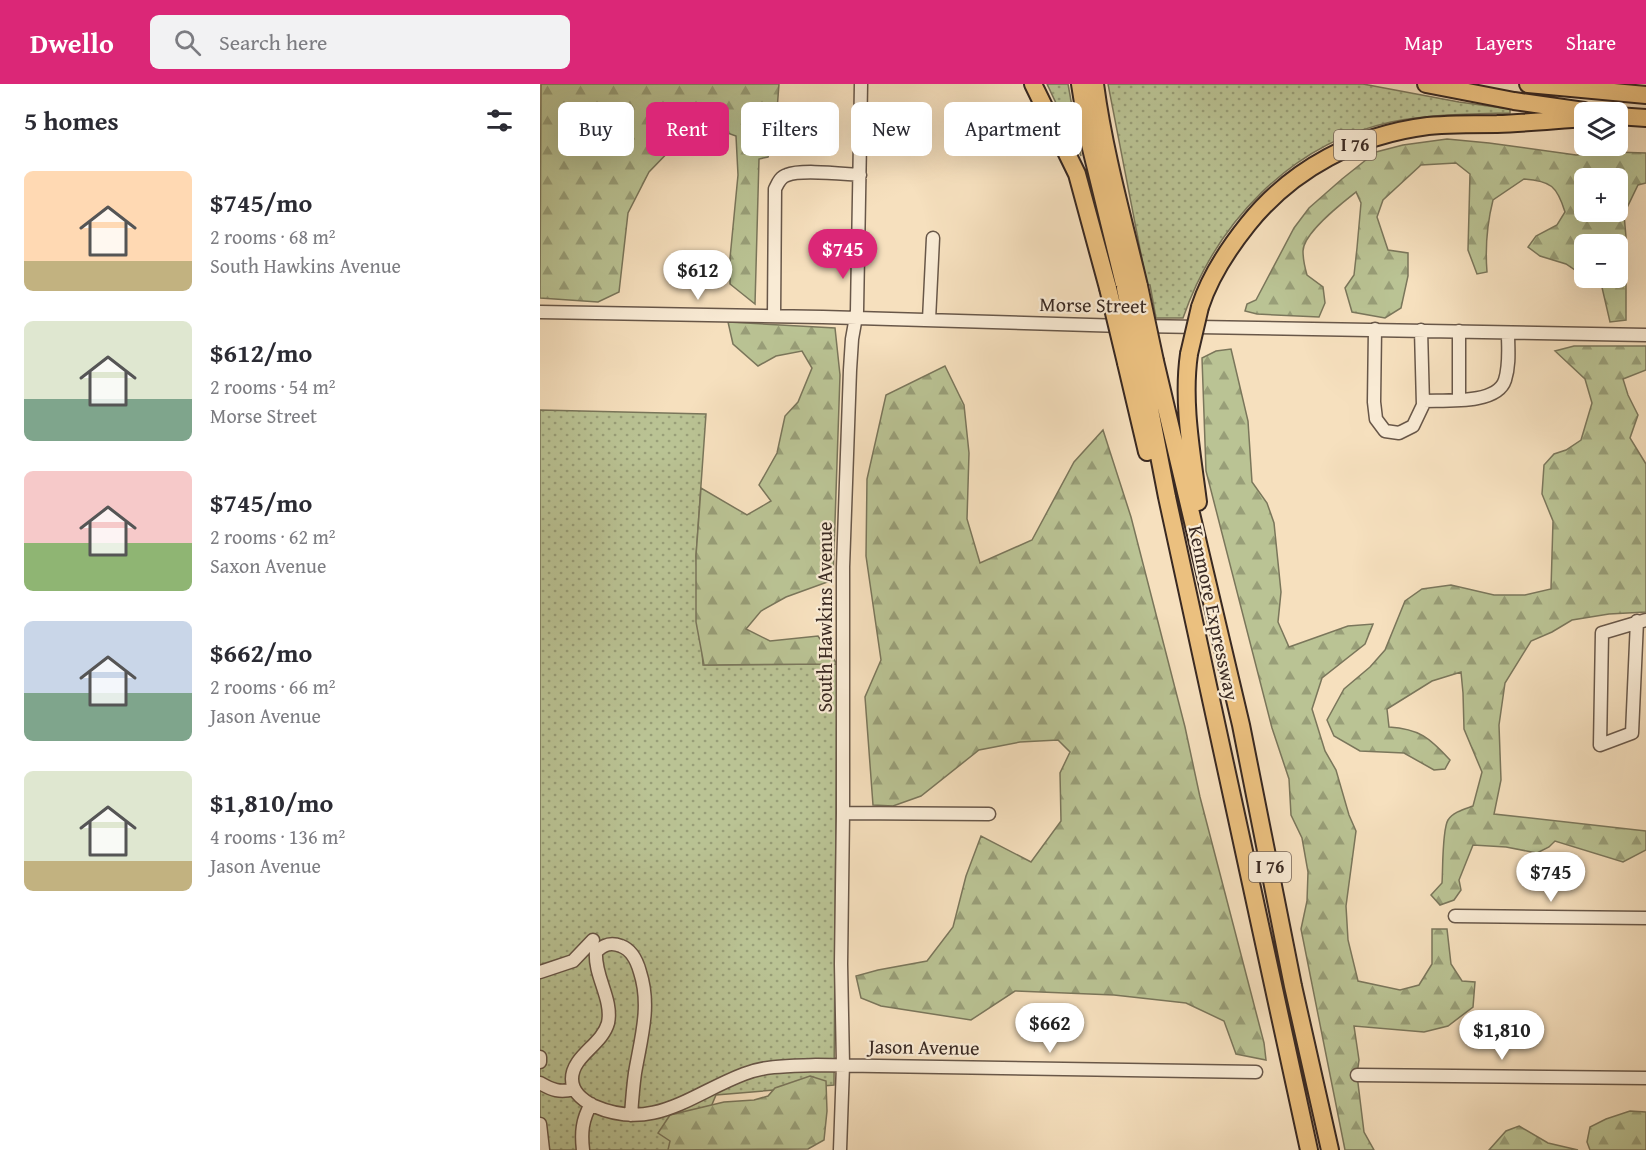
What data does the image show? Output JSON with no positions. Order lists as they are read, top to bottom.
{
  "streets": {
    "highway": ["I 76", "Kenmore Expressway"],
    "street": ["Morse Street", "South Hawkins Avenue", "Jason Avenue"]
  },
  "crossings": [
    ["I 76", "Kenmore Expressway"],
    ["Morse Street", "South Hawkins Avenue"],
    ["South Hawkins Avenue", "Jason Avenue"]
  ],
  "page": {
    "header": "Dwello",
    "search": "Search here",
    "nav": ["Map", "Layers", "Share"],
    "heading": "5 homes",
    "map_buttons": ["+", "−"],
    "chip": [
      "Buy",
      "Rent",
      "Filters",
      "New",
      "Apartment"
    ],
    "list": [
      {
        "name": "$745/mo",
        "note": "2 rooms · 68 m² · South Hawkins Avenue"
      },
      {
        "name": "$612/mo",
        "note": "2 rooms · 54 m² · Morse Street"
      },
      {
        "name": "$745/mo",
        "note": "2 rooms · 62 m² · Saxon Avenue"
      },
      {
        "name": "$662/mo",
        "note": "2 rooms · 66 m² · Jason Avenue"
      },
      {
        "name": "$1,810/mo",
        "note": "4 rooms · 136 m² · Jason Avenue"
      }
    ],
    "price": [
      "$745",
      "$612",
      "$745",
      "$662",
      "$1,810"
    ]
  }
}
